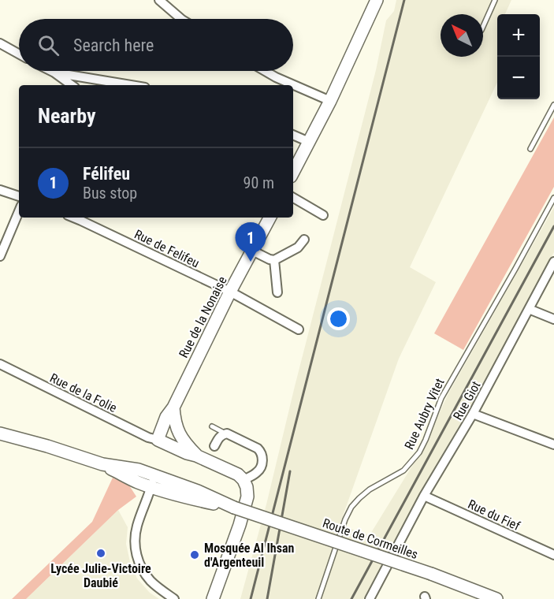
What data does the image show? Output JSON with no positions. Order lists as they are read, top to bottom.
{
  "streets": {
    "main road": ["Rue de la Nonaise", "Route de Cormeilles"],
    "street": [
      "Rue de Felifeu",
      "Rue de la Folie",
      "Rue Giot",
      "Rue du Fief"
    ],
    "lane": ["Rue Aubry Vitet"]
  },
  "crossings": [
    ["Rue de Felifeu", "Rue de la Nonaise"],
    ["Rue de la Nonaise", "Rue de la Folie"],
    ["Rue Giot", "Rue du Fief"]
  ],
  "places": ["Lycée Julie-Victoire Daubié", "Mosquée Al Ihsan d'Argenteuil"],
  "north": "top left",
  "page": {
    "map_buttons": ["+", "−"],
    "search": "Search here",
    "heading": "Nearby",
    "list": [
      {
        "mark": "1",
        "name": "Félifeu",
        "note": "Bus stop",
        "value": "90 m"
      }
    ],
    "pins": "1"
  }
}
